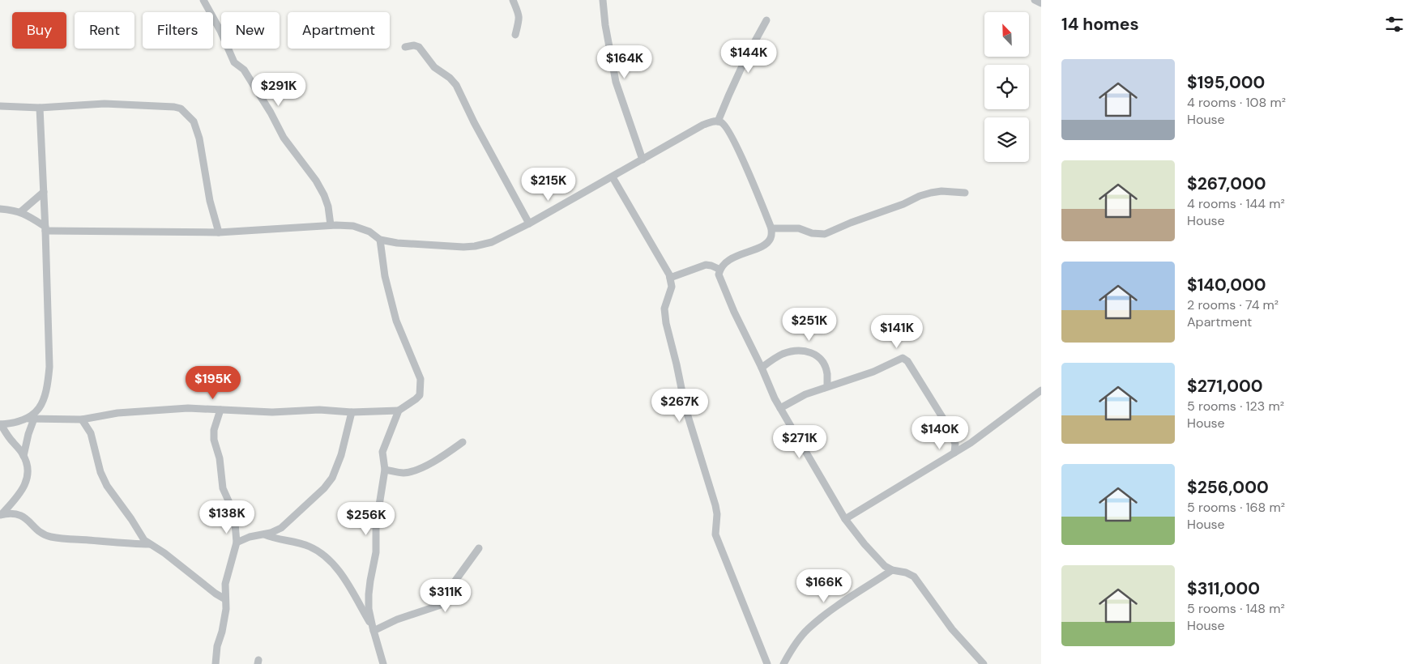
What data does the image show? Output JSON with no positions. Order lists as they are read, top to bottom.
{
  "north": "top left",
  "page": {
    "heading": "14 homes",
    "chip": [
      "Buy",
      "Rent",
      "Filters",
      "New",
      "Apartment"
    ],
    "price": [
      "$144K",
      "$164K",
      "$291K",
      "$215K",
      "$251K",
      "$141K",
      "$195K",
      "$267K",
      "$140K",
      "$271K",
      "$138K",
      "$256K",
      "$166K",
      "$311K"
    ],
    "list": [
      {
        "name": "$195,000",
        "note": "4 rooms · 108 m² · House"
      },
      {
        "name": "$267,000",
        "note": "4 rooms · 144 m² · House"
      },
      {
        "name": "$140,000",
        "note": "2 rooms · 74 m² · Apartment"
      },
      {
        "name": "$271,000",
        "note": "5 rooms · 123 m² · House"
      },
      {
        "name": "$256,000",
        "note": "5 rooms · 168 m² · House"
      },
      {
        "name": "$311,000",
        "note": "5 rooms · 148 m² · House"
      }
    ]
  }
}
